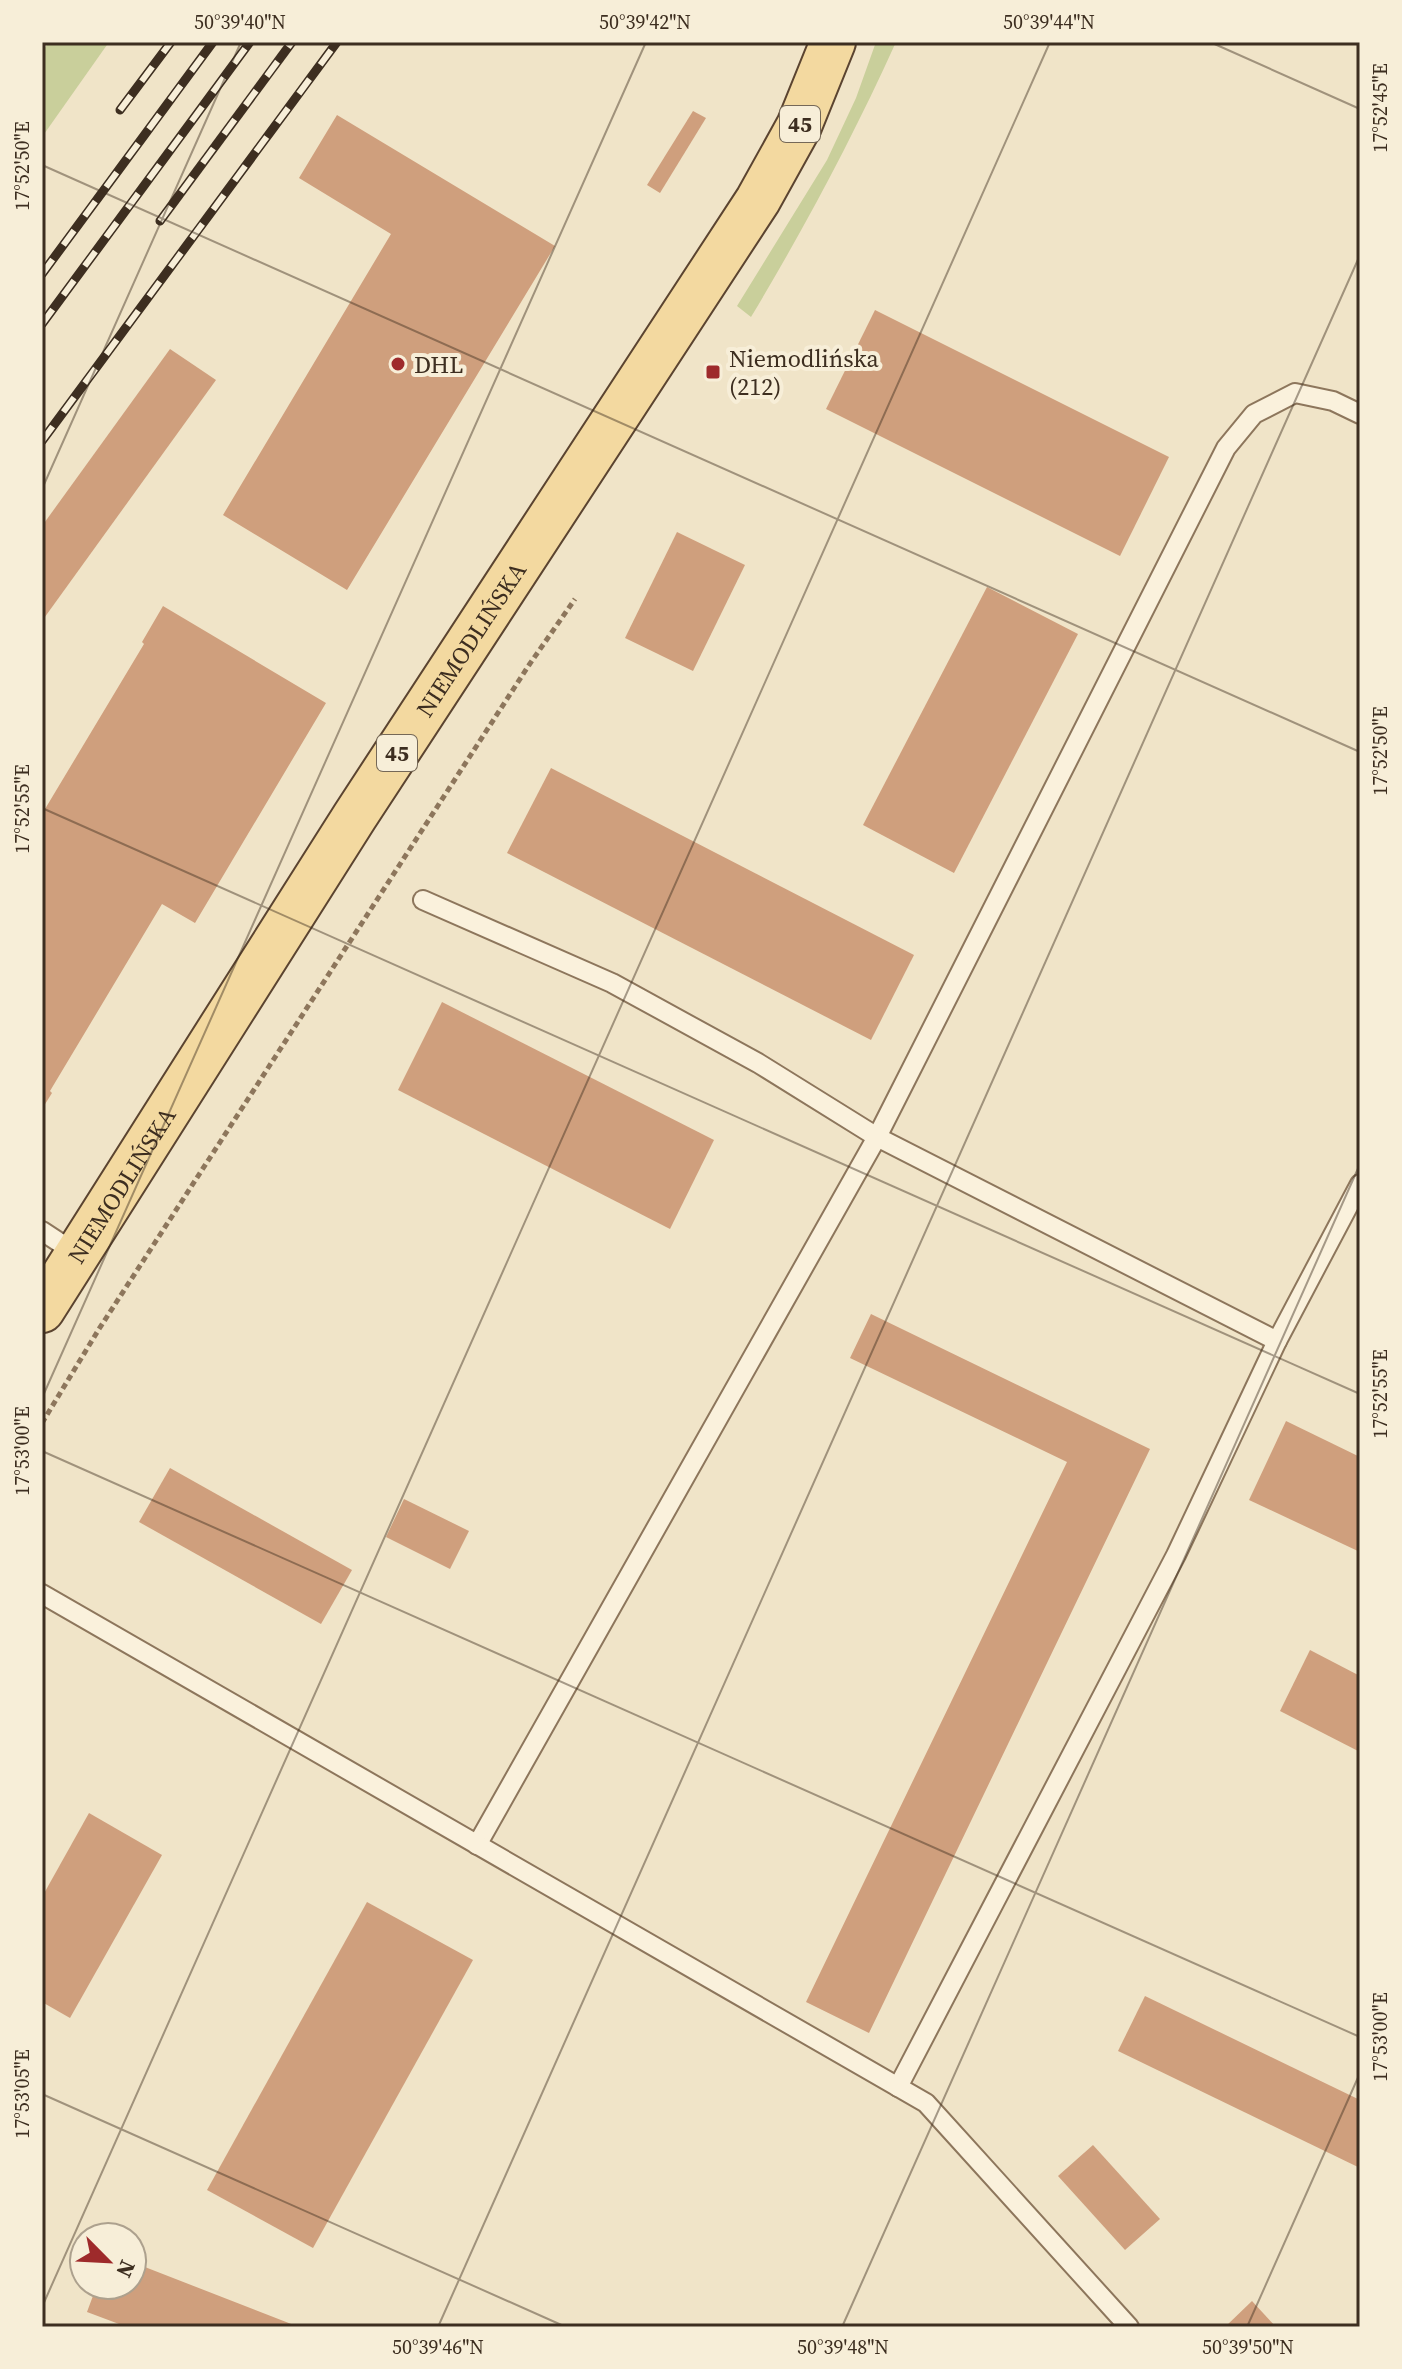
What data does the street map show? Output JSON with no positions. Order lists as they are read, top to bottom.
{
  "streets": {
    "main road": ["45", "NIEMODLIŃSKA"]
  },
  "places": {
    "other": ["DHL"],
    "transit": ["Niemodlińska (212)"]
  },
  "north": "bottom right",
  "coordinates": [
    "50°39'40\"N",
    "50°39'42\"N",
    "50°39'44\"N",
    "17°52'45\"E",
    "17°52'50\"E",
    "17°52'55\"E",
    "17°53'00\"E",
    "17°53'05\"E",
    "50°39'46\"N",
    "50°39'48\"N",
    "50°39'50\"N"
  ]
}
